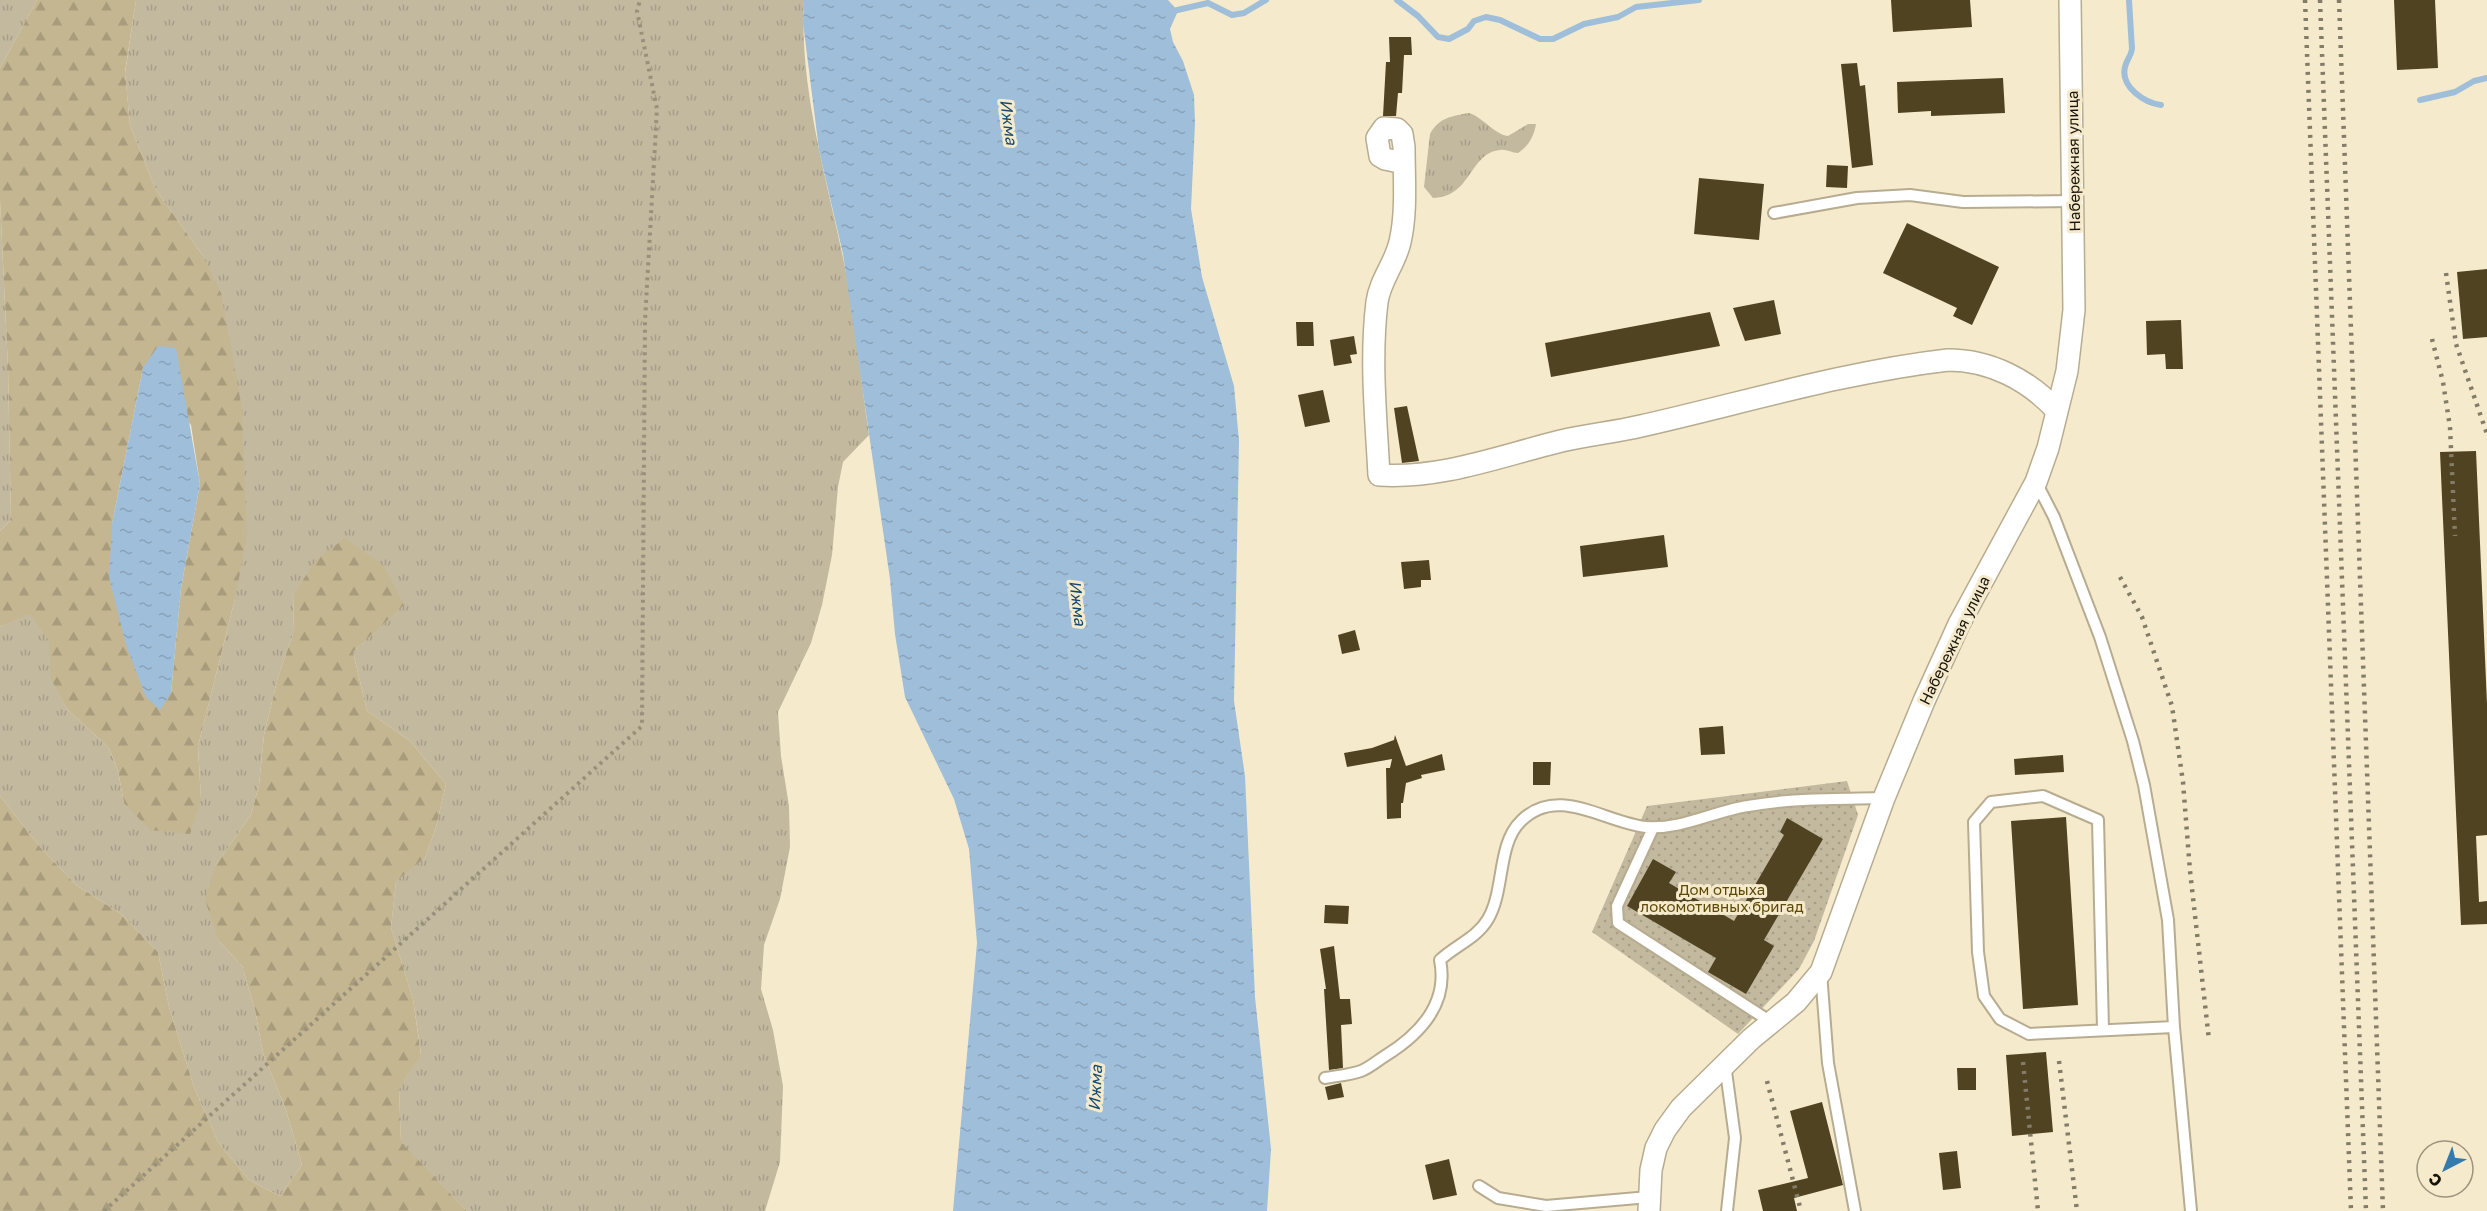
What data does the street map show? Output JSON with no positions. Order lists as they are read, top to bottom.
{
  "streets": {
    "street": ["Набережная улица"]
  },
  "water": ["Ижма"],
  "parks": ["Дом отдыха локомотивных бригад"],
  "north": "bottom left"
}
